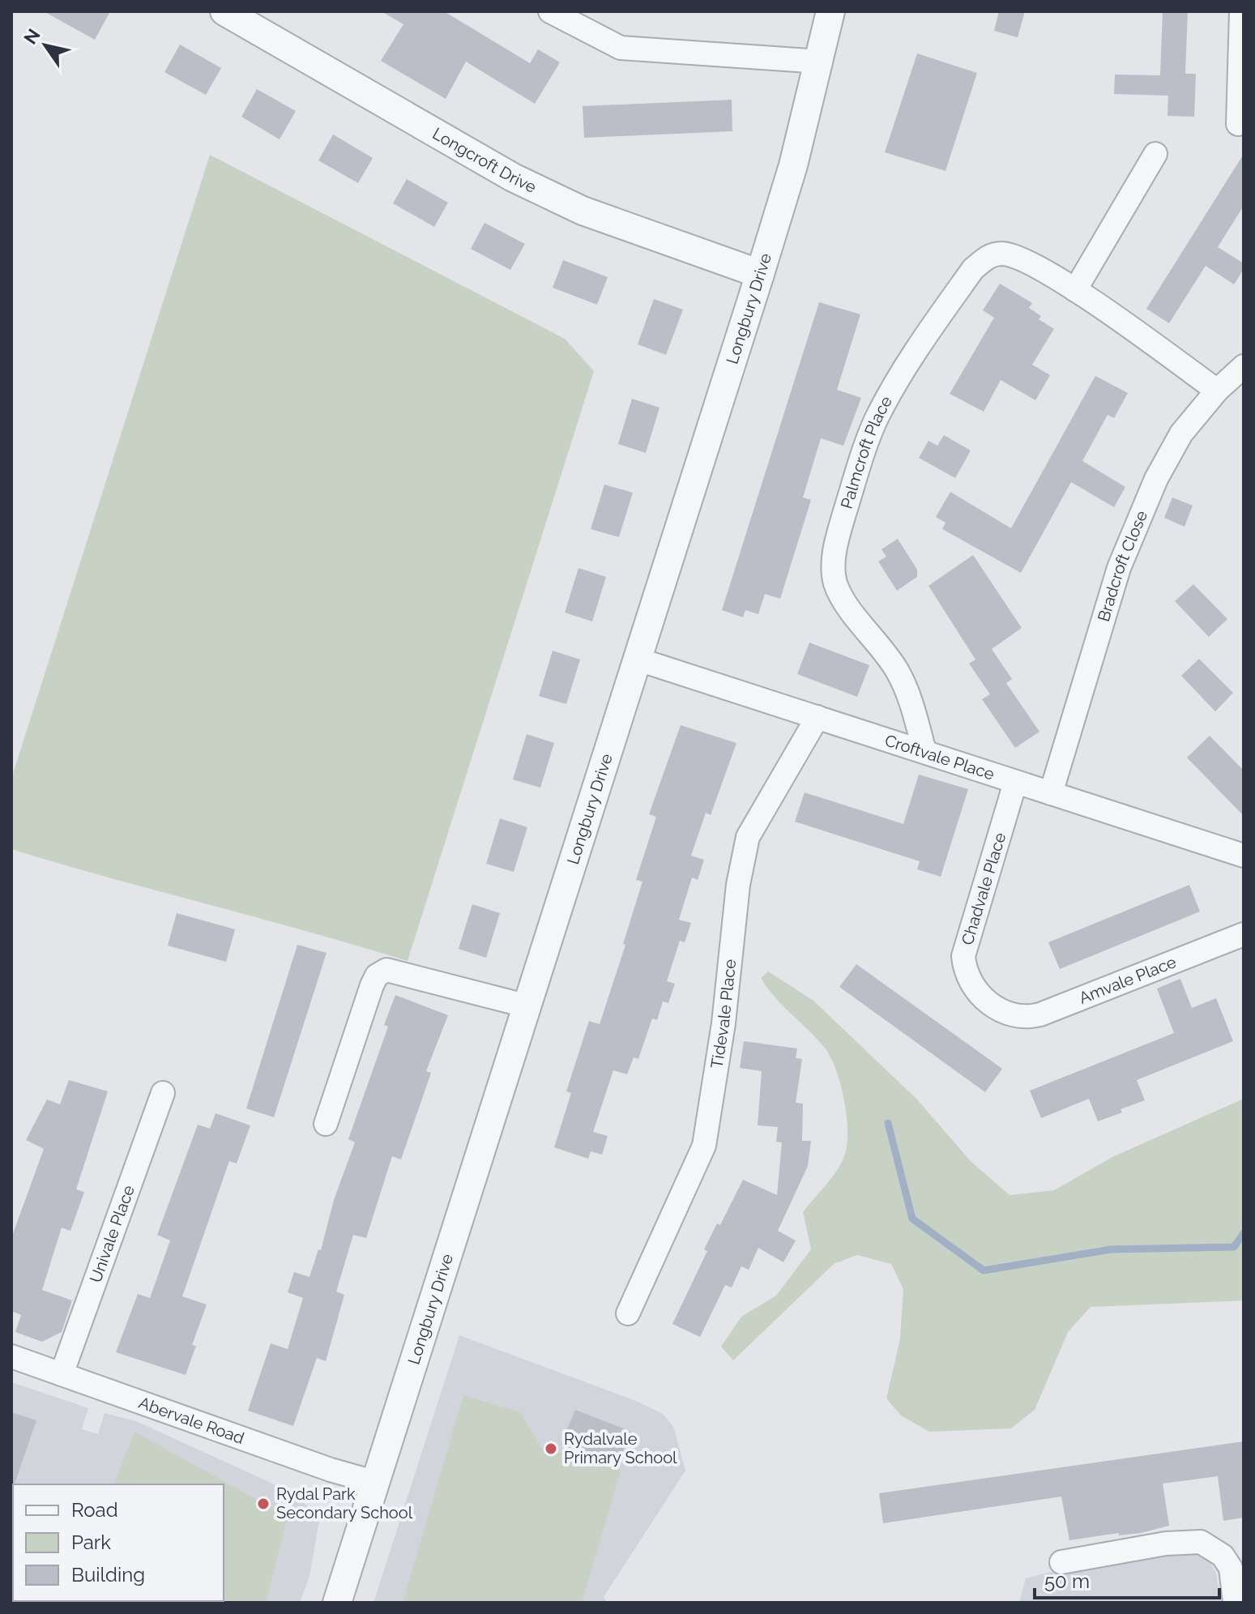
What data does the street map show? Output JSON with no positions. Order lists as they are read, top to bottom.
{
  "streets": {
    "street": [
      "Longcroft Drive",
      "Longbury Drive",
      "Palmcroft Place",
      "Bradcroft Close",
      "Croftvale Place",
      "Chadvale Place",
      "Amvale Place",
      "Tidevale Place",
      "Univale Place",
      "Abervale Road"
    ]
  },
  "crossings": [
    ["Longcroft Drive", "Longbury Drive"],
    ["Longbury Drive", "Croftvale Place"],
    ["Longbury Drive", "Abervale Road"],
    ["Palmcroft Place", "Bradcroft Close"],
    ["Palmcroft Place", "Croftvale Place"],
    ["Bradcroft Close", "Croftvale Place"],
    ["Croftvale Place", "Chadvale Place"],
    ["Croftvale Place", "Tidevale Place"],
    ["Chadvale Place", "Amvale Place"],
    ["Univale Place", "Abervale Road"]
  ],
  "places": ["Rydalvale Primary School", "Rydal Park Secondary School"],
  "legend": ["Road", "Park", "Building"],
  "scale_bar": "50 m",
  "north": "top left"
}
